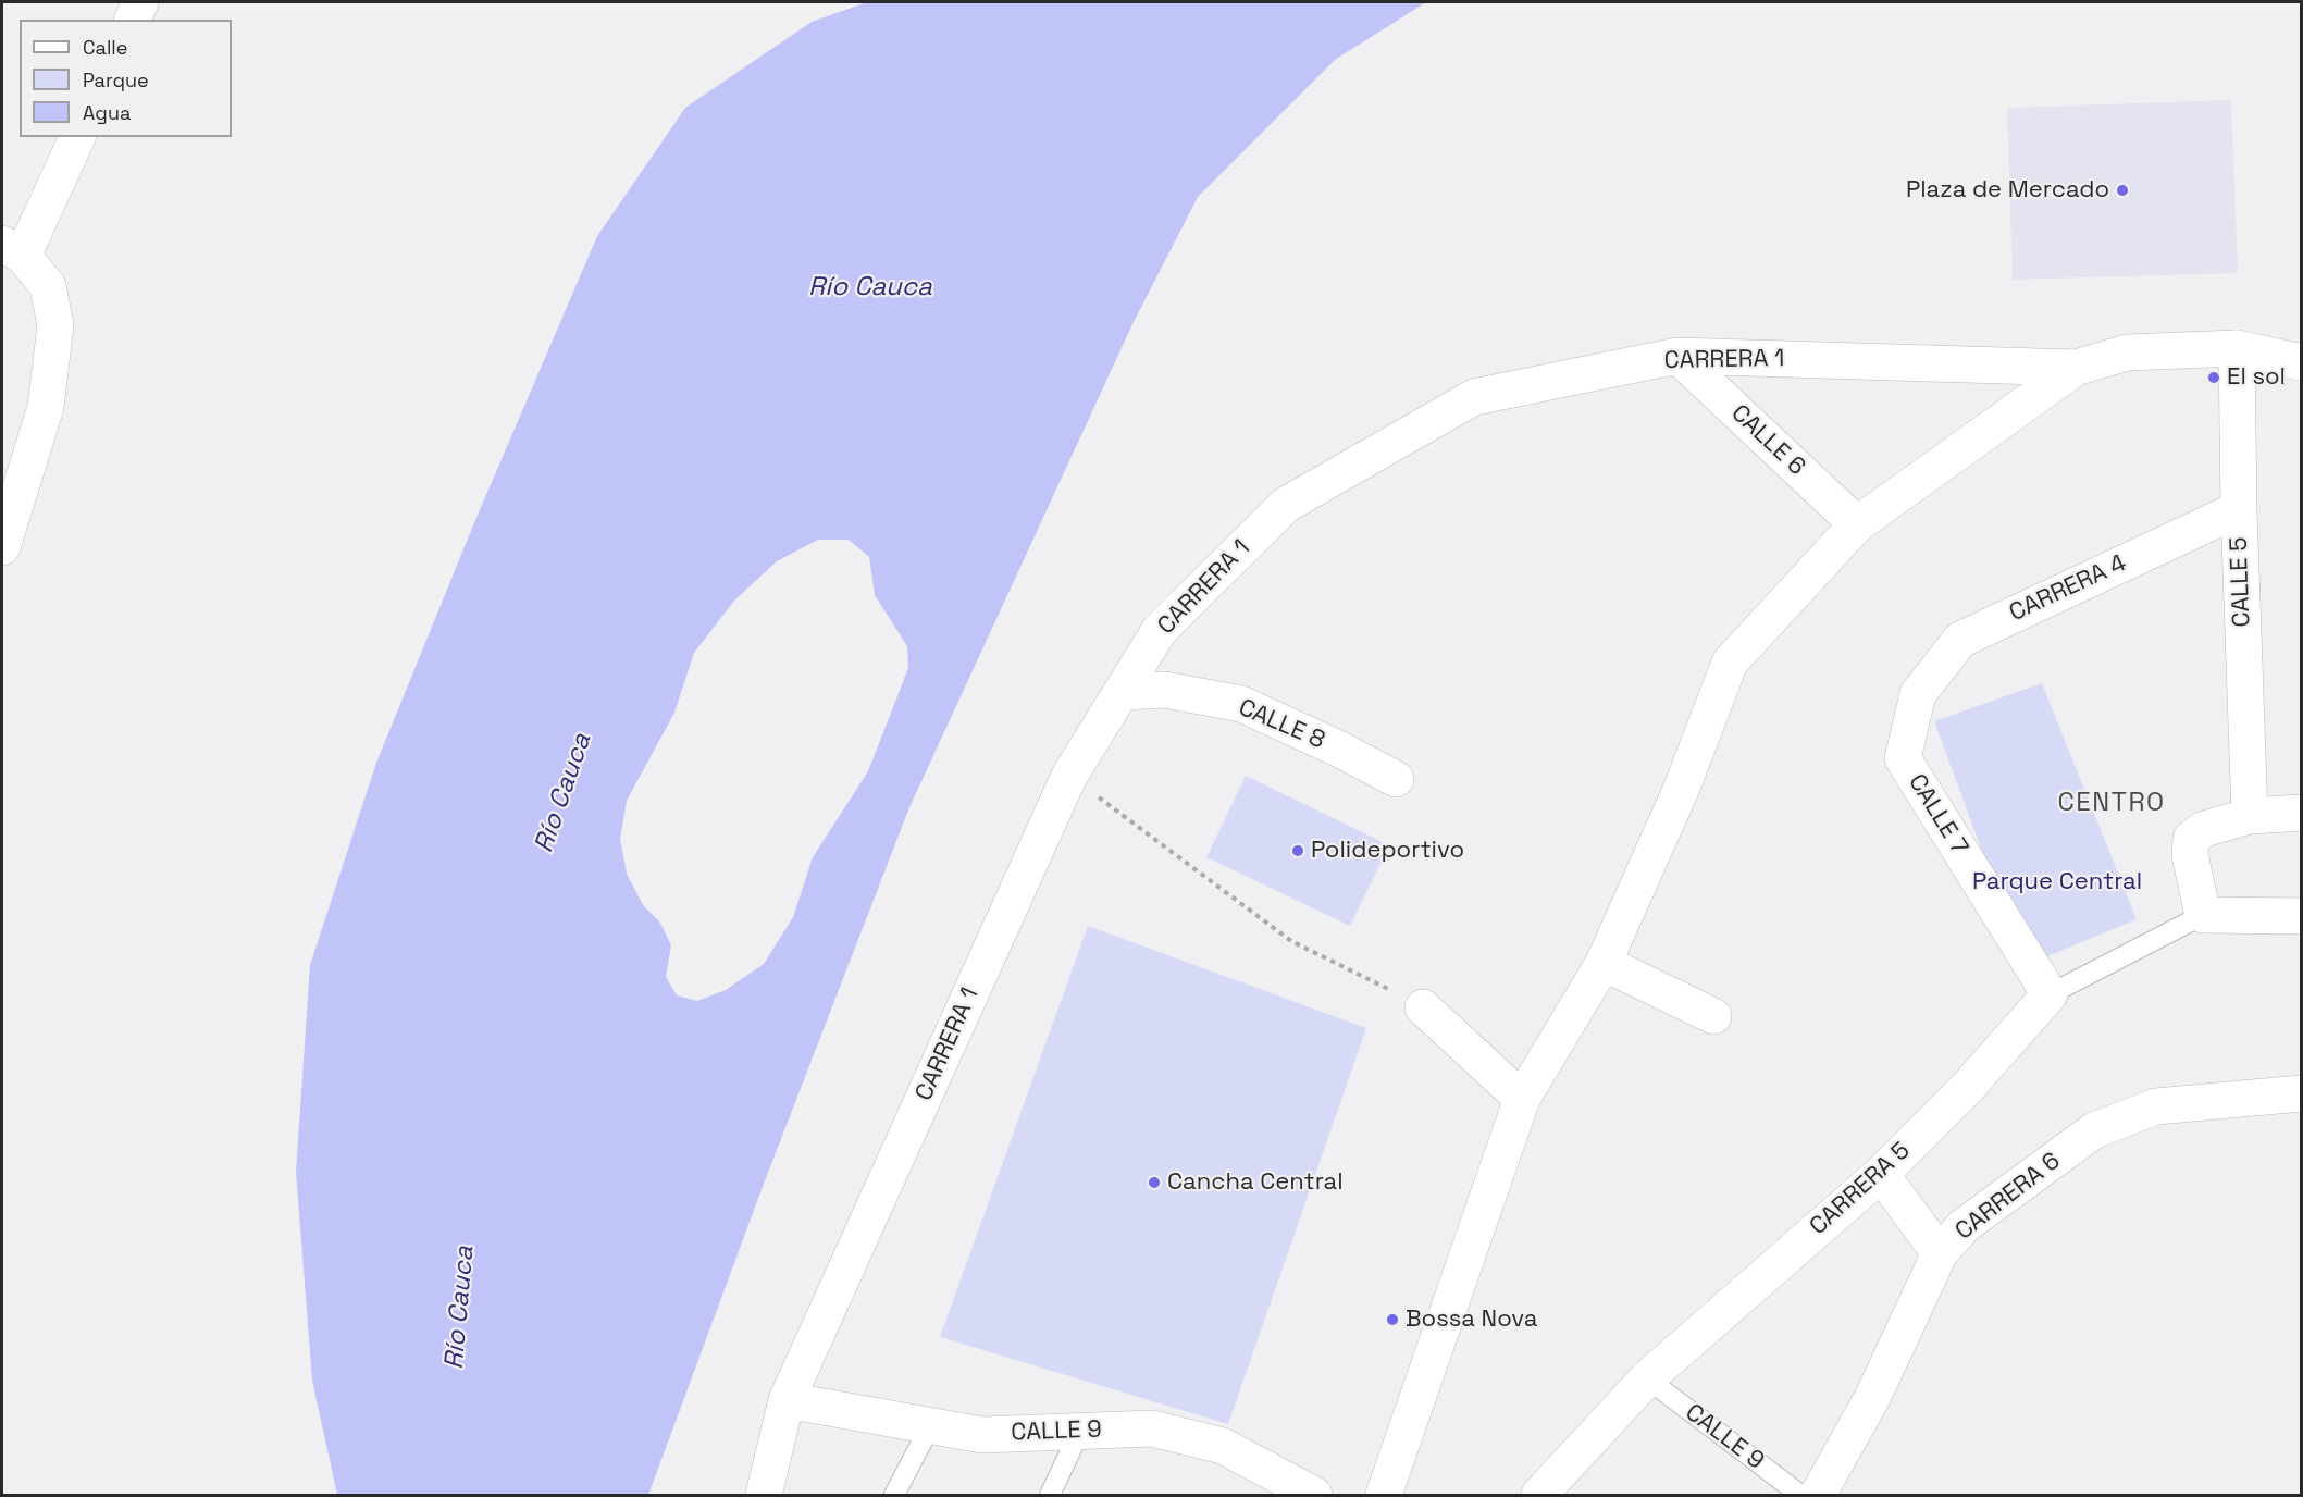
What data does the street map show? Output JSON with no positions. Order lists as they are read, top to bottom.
{
  "streets": {
    "street": [
      "CARRERA 1",
      "CALLE 6",
      "CALLE 5",
      "CARRERA 4",
      "CALLE 8",
      "CALLE 7",
      "CARRERA 5",
      "CARRERA 6",
      "CALLE 9"
    ]
  },
  "crossings": [
    ["CARRERA 1", "CALLE 6"],
    ["CARRERA 1", "CALLE 8"],
    ["CARRERA 1", "CALLE 9"],
    ["CALLE 5", "CARRERA 4"],
    ["CARRERA 4", "CALLE 7"],
    ["CALLE 7", "CARRERA 5"],
    ["CARRERA 5", "CALLE 9"]
  ],
  "districts": ["CENTRO"],
  "water": ["Río Cauca"],
  "parks": ["Parque Central"],
  "places": [
    "Plaza de Mercado",
    "El sol",
    "Polideportivo",
    "Cancha Central",
    "Bossa Nova"
  ],
  "legend": ["Calle", "Parque", "Agua"]
}
